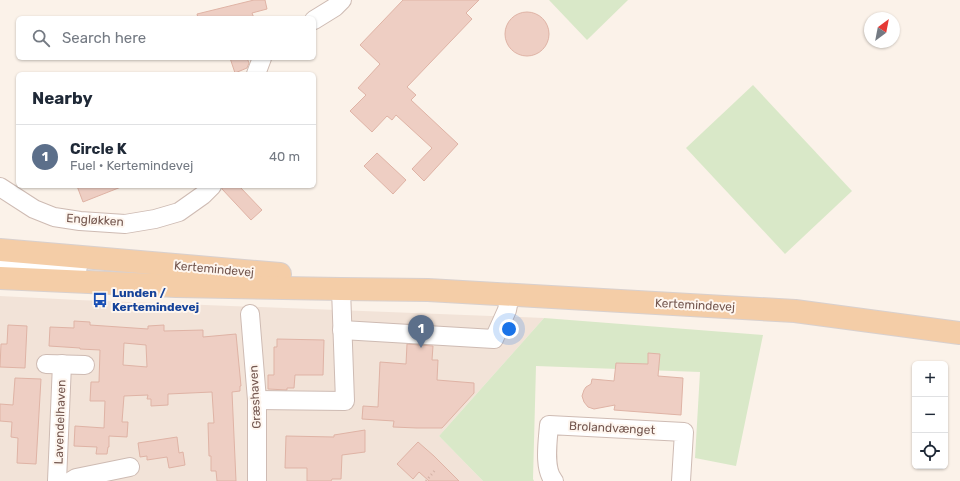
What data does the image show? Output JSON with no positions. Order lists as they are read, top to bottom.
{
  "streets": {
    "main road": ["Kertemindevej"],
    "street": [
      "Engløkken",
      "Græshaven",
      "Lavendelhaven",
      "Brolandvænget"
    ]
  },
  "places": {
    "bus stop": ["Lunden / Kertemindevej"]
  },
  "north": "top right",
  "page": {
    "search": "Search here",
    "heading": "Nearby",
    "list": [
      {
        "mark": "1",
        "name": "Circle K",
        "note": "Fuel · Kertemindevej",
        "value": "40 m"
      }
    ],
    "pins": "1",
    "map_buttons": ["+", "−"]
  }
}
